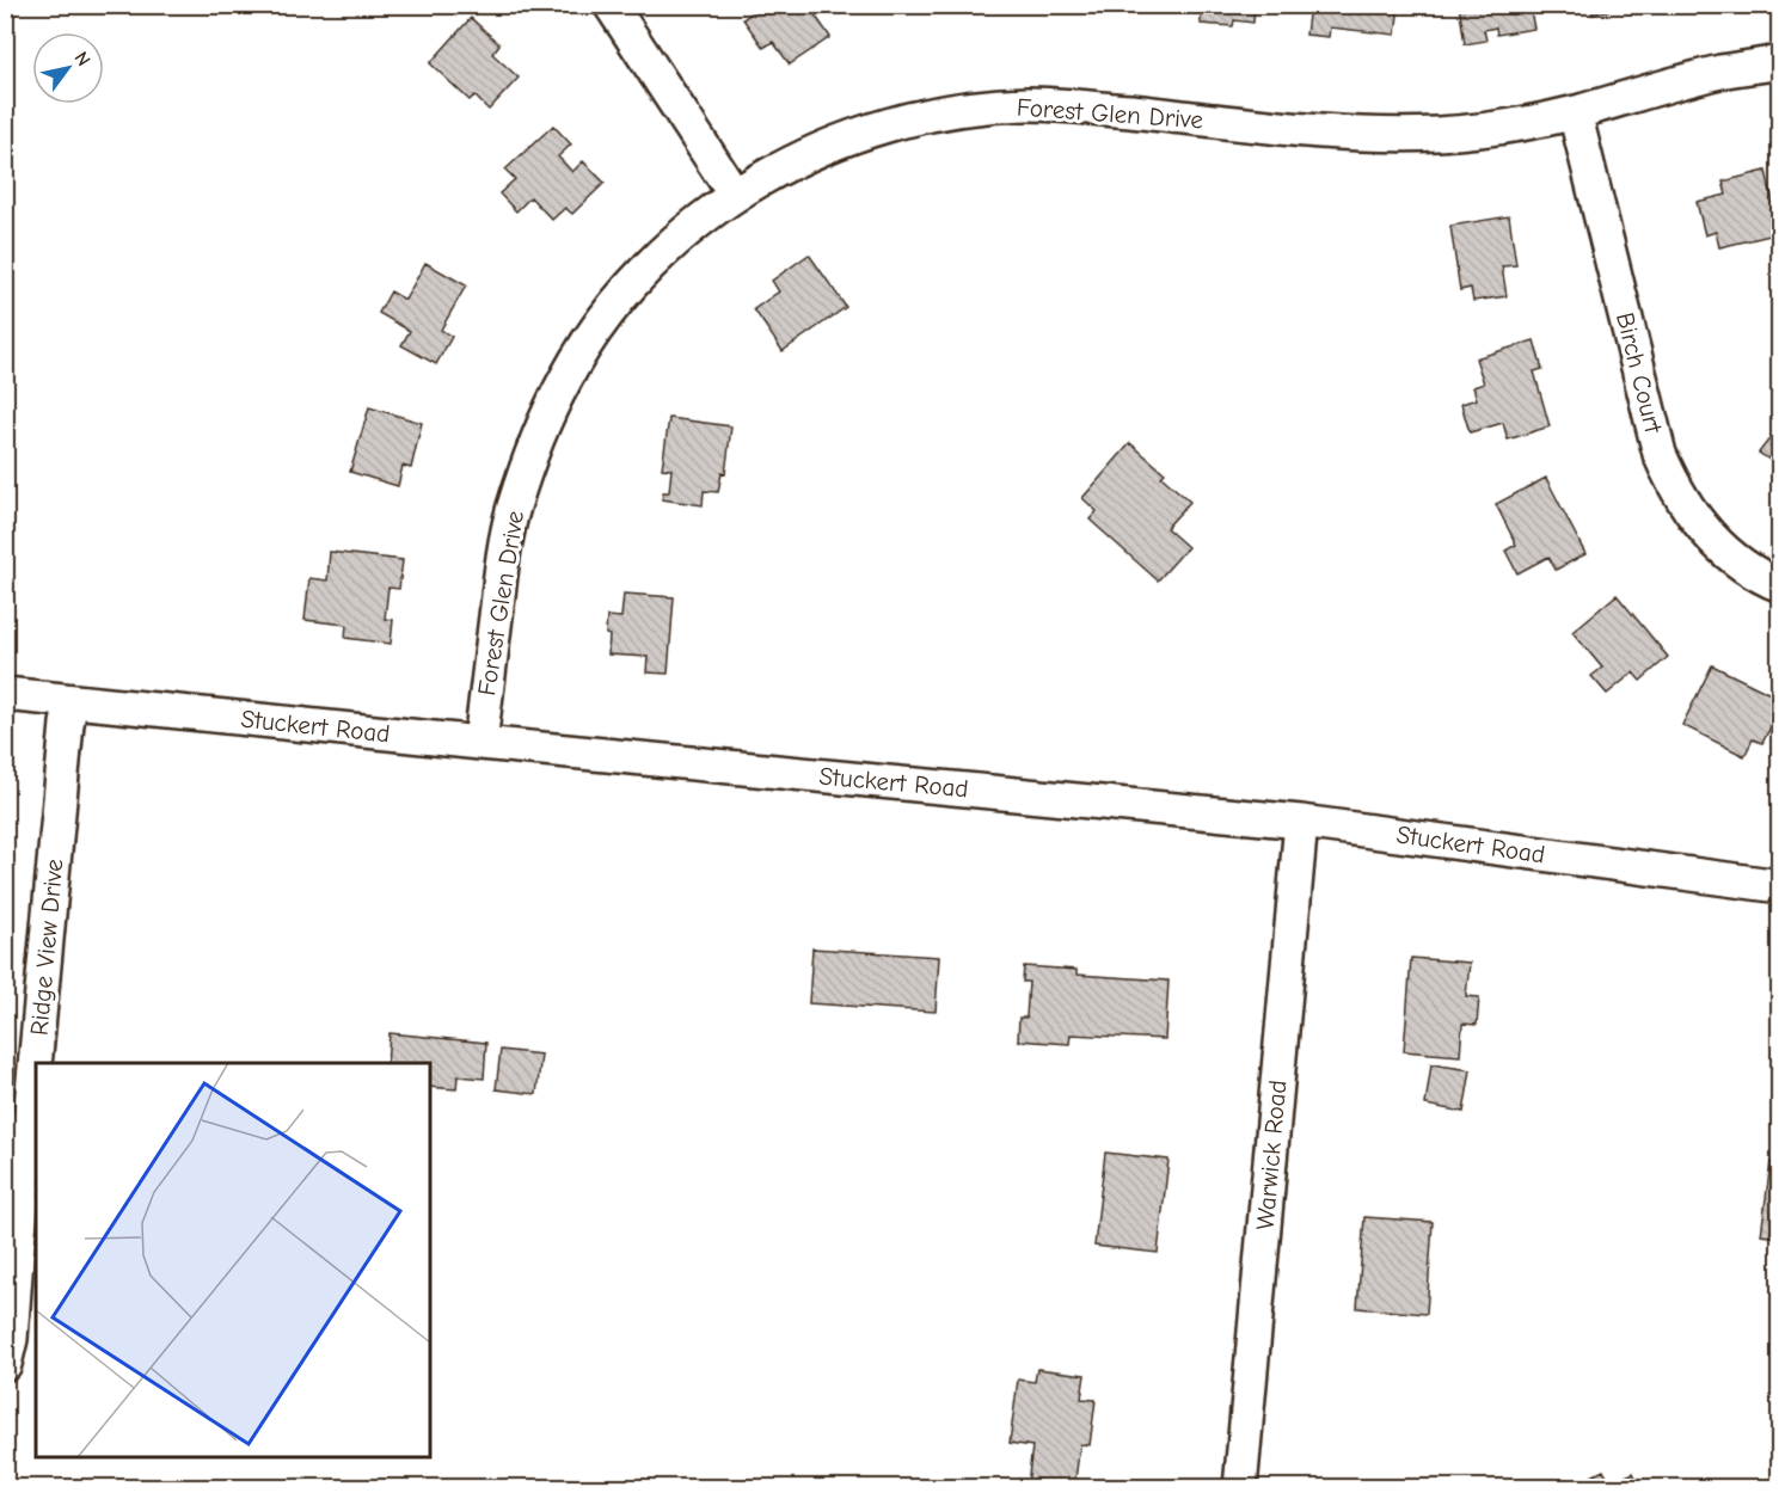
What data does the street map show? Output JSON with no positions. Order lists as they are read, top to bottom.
{
  "streets": {
    "street": [
      "Forest Glen Drive",
      "Birch Court",
      "Stuckert Road",
      "Ridge View Drive",
      "Warwick Road"
    ]
  },
  "crossings": [
    ["Forest Glen Drive", "Birch Court"],
    ["Forest Glen Drive", "Stuckert Road"],
    ["Stuckert Road", "Ridge View Drive"],
    ["Stuckert Road", "Warwick Road"]
  ],
  "north": "top right"
}
